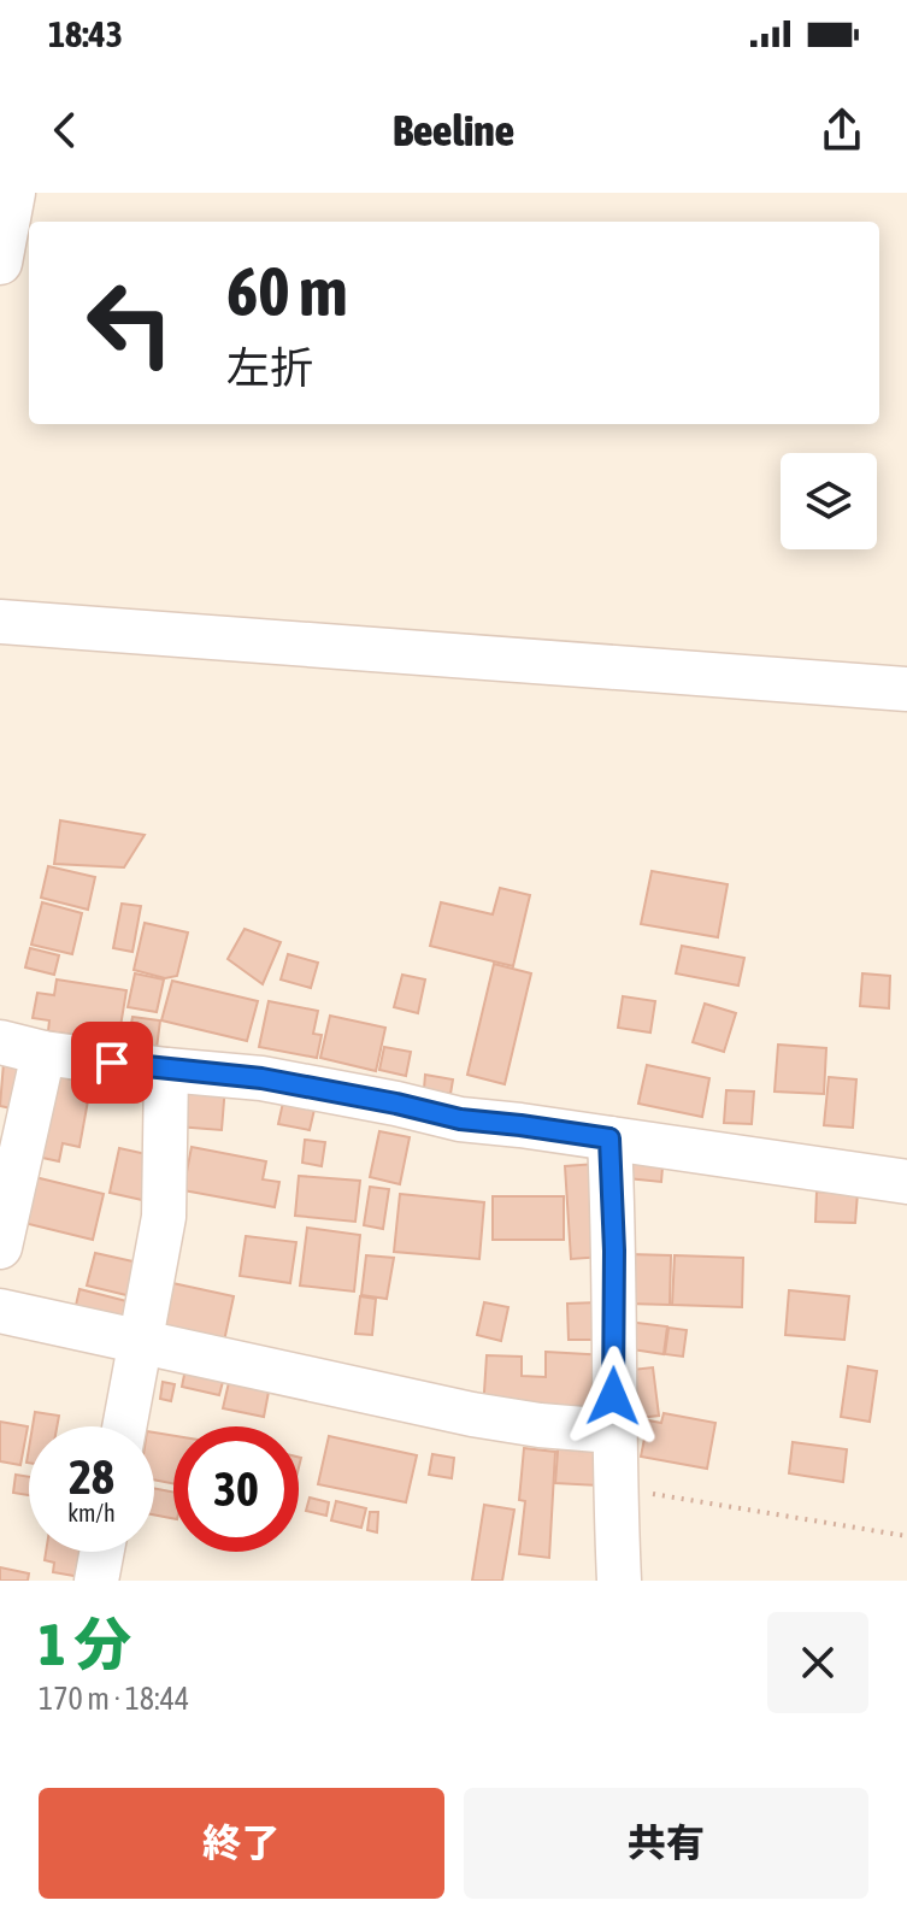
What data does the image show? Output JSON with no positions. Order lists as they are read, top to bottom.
{
  "page": {
    "status": "18:43",
    "header": "Beeline",
    "turn": ["60 m", "左折"],
    "speed": "28 km/h",
    "limit": "30",
    "heading": ["1 分", "170 m · 18:44"],
    "buttons": ["終了", "共有"]
  }
}
